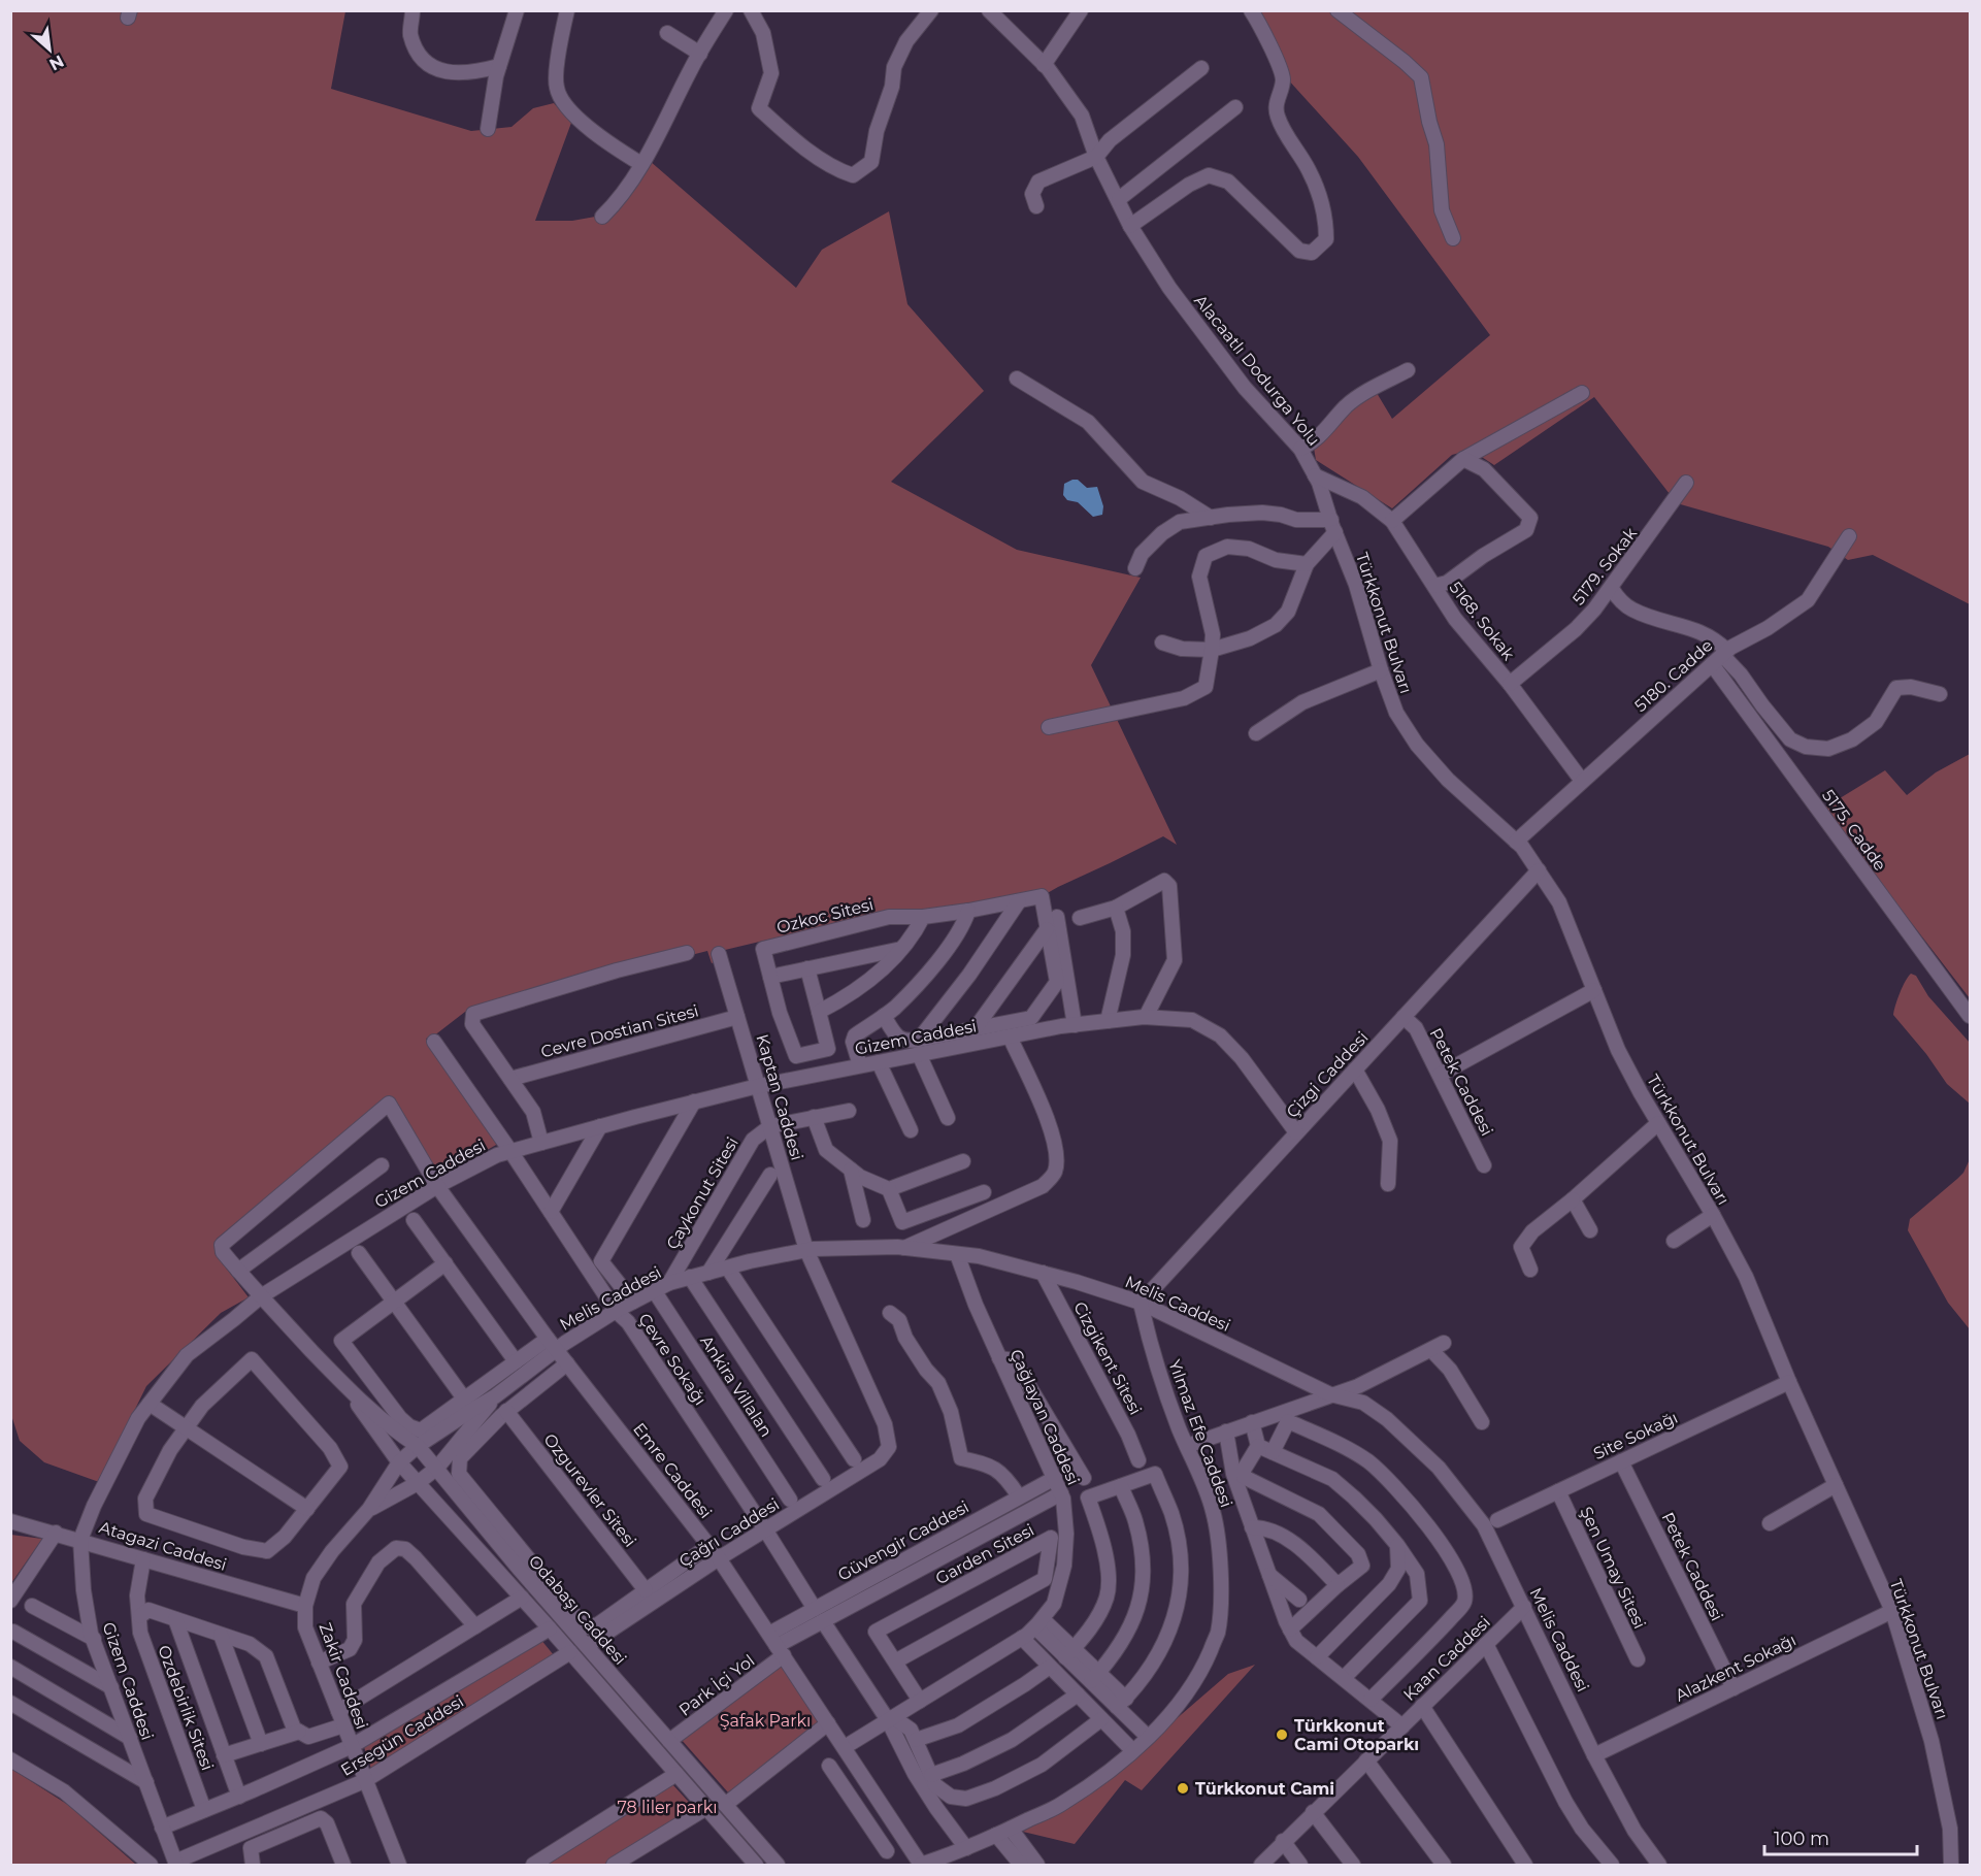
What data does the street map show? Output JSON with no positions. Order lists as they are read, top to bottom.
{
  "streets": {
    "street": [
      "Alacaatlı Dodurga Yolu",
      "5179. Sokak",
      "5168. Sokak",
      "Türkkonut Bulvarı",
      "5180. Cadde",
      "5175. Cadde",
      "Ozkoc Sitesi",
      "Cevre Dostian Sitesi",
      "Gizem Caddesi",
      "Çizgi Caddesi",
      "Petek Caddesi",
      "Kaptan Caddesi",
      "Çaykonut Sitesi",
      "Melis Caddesi",
      "Cizgikent Sitesi",
      "Çevre Sokağı",
      "Ankira Villalan",
      "Çağlayan Caddesi",
      "Yılmaz Efe Caddesi",
      "Site Sokağı",
      "Emre Caddesi",
      "Ozgurevler Sitesi",
      "Çağrı Caddesi",
      "Güvengir Caddesi",
      "Atagazi Caddesi",
      "Garden Sitesi",
      "Şen Umay Sitesi",
      "Odabaşı Caddesi",
      "Kaan Caddesi",
      "Alazkent Sokağı",
      "Zakir Caddesi",
      "Park İçi Yol",
      "Ozdebirlik Sitesi",
      "Ersegün Caddesi"
    ]
  },
  "crossings": [
    ["Alacaatlı Dodurga Yolu", "5168. Sokak"],
    ["Alacaatlı Dodurga Yolu", "Türkkonut Bulvarı"],
    ["5179. Sokak", "5168. Sokak"],
    ["5168. Sokak", "Türkkonut Bulvarı"],
    ["5168. Sokak", "5180. Cadde"],
    ["Türkkonut Bulvarı", "5180. Cadde"],
    ["Türkkonut Bulvarı", "Çizgi Caddesi"],
    ["Türkkonut Bulvarı", "Site Sokağı"],
    ["Türkkonut Bulvarı", "Alazkent Sokağı"],
    ["5180. Cadde", "5175. Cadde"],
    ["Ozkoc Sitesi", "Gizem Caddesi"],
    ["Cevre Dostian Sitesi", "Kaptan Caddesi"],
    ["Gizem Caddesi", "Çizgi Caddesi"],
    ["Gizem Caddesi", "Kaptan Caddesi"],
    ["Gizem Caddesi", "Çevre Sokağı"],
    ["Gizem Caddesi", "Emre Caddesi"],
    ["Gizem Caddesi", "Atagazi Caddesi"],
    ["Gizem Caddesi", "Odabaşı Caddesi"],
    ["Gizem Caddesi", "Ersegün Caddesi"],
    ["Çizgi Caddesi", "Petek Caddesi"],
    ["Çizgi Caddesi", "Melis Caddesi"],
    ["Çizgi Caddesi", "Yılmaz Efe Caddesi"],
    ["Petek Caddesi", "Site Sokağı"],
    ["Petek Caddesi", "Alazkent Sokağı"],
    ["Kaptan Caddesi", "Çaykonut Sitesi"],
    ["Kaptan Caddesi", "Melis Caddesi"],
    ["Kaptan Caddesi", "Çağrı Caddesi"],
    ["Çaykonut Sitesi", "Melis Caddesi"],
    ["Melis Caddesi", "Cizgikent Sitesi"],
    ["Melis Caddesi", "Çevre Sokağı"],
    ["Melis Caddesi", "Ankira Villalan"],
    ["Melis Caddesi", "Çağlayan Caddesi"],
    ["Melis Caddesi", "Yılmaz Efe Caddesi"],
    ["Melis Caddesi", "Emre Caddesi"],
    ["Melis Caddesi", "Odabaşı Caddesi"],
    ["Melis Caddesi", "Kaan Caddesi"],
    ["Melis Caddesi", "Alazkent Sokağı"],
    ["Melis Caddesi", "Zakir Caddesi"],
    ["Çevre Sokağı", "Çağlayan Caddesi"],
    ["Çevre Sokağı", "Yılmaz Efe Caddesi"],
    ["Çevre Sokağı", "Çağrı Caddesi"],
    ["Çevre Sokağı", "Güvengir Caddesi"],
    ["Çağlayan Caddesi", "Emre Caddesi"],
    ["Çağlayan Caddesi", "Güvengir Caddesi"],
    ["Çağlayan Caddesi", "Garden Sitesi"],
    ["Yılmaz Efe Caddesi", "Emre Caddesi"],
    ["Site Sokağı", "Şen Umay Sitesi"],
    ["Emre Caddesi", "Çağrı Caddesi"],
    ["Emre Caddesi", "Güvengir Caddesi"],
    ["Emre Caddesi", "Odabaşı Caddesi"],
    ["Emre Caddesi", "Park İçi Yol"],
    ["Çağrı Caddesi", "Odabaşı Caddesi"],
    ["Güvengir Caddesi", "Park İçi Yol"],
    ["Atagazi Caddesi", "Zakir Caddesi"],
    ["Atagazi Caddesi", "Ozdebirlik Sitesi"],
    ["Odabaşı Caddesi", "Park İçi Yol"],
    ["Odabaşı Caddesi", "Ersegün Caddesi"],
    ["Zakir Caddesi", "Ersegün Caddesi"],
    ["Ozdebirlik Sitesi", "Ersegün Caddesi"]
  ],
  "parks": ["Şafak Parkı", "78 liler parkı"],
  "places": ["Türkkonut Cami Otoparkı", "Türkkonut Cami"],
  "scale_bar": "100 m",
  "north": "bottom right"
}
